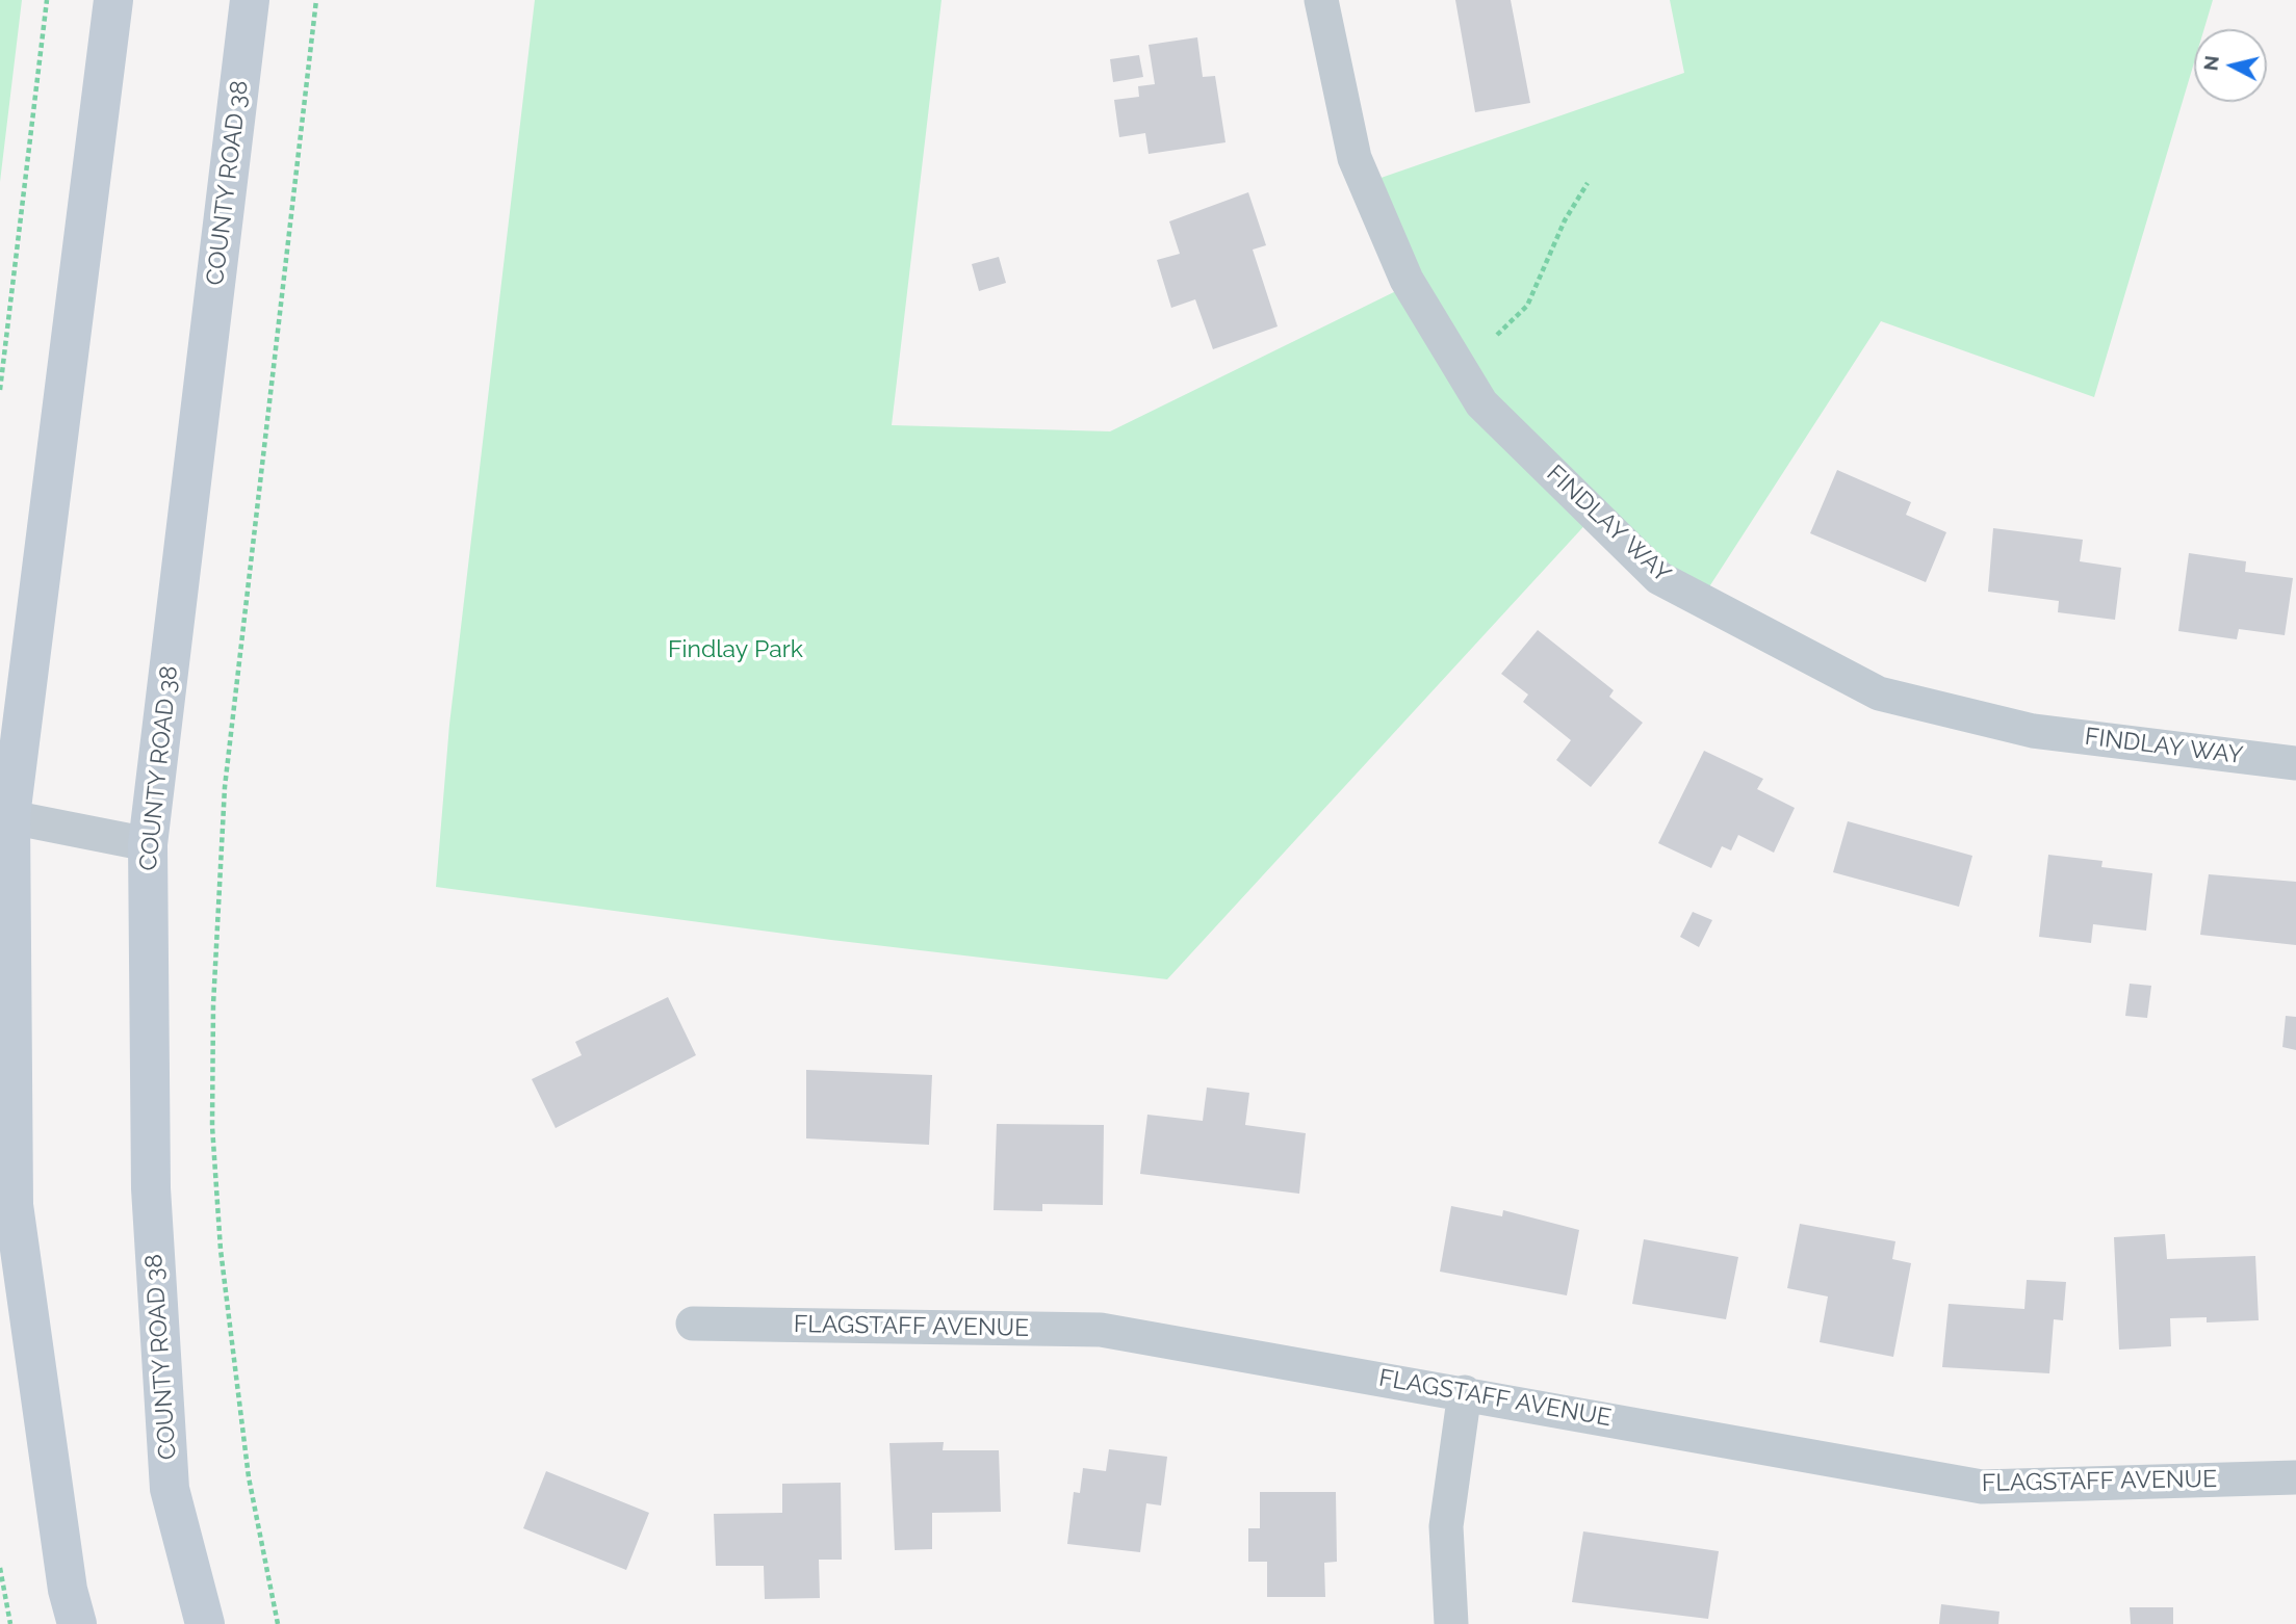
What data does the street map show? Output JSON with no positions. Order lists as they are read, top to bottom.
{
  "streets": {
    "main road": ["COUNTY ROAD 38"],
    "street": ["FINDLAY WAY", "FLAGSTAFF AVENUE"]
  },
  "parks": ["Findlay Park"],
  "north": "left"
}
